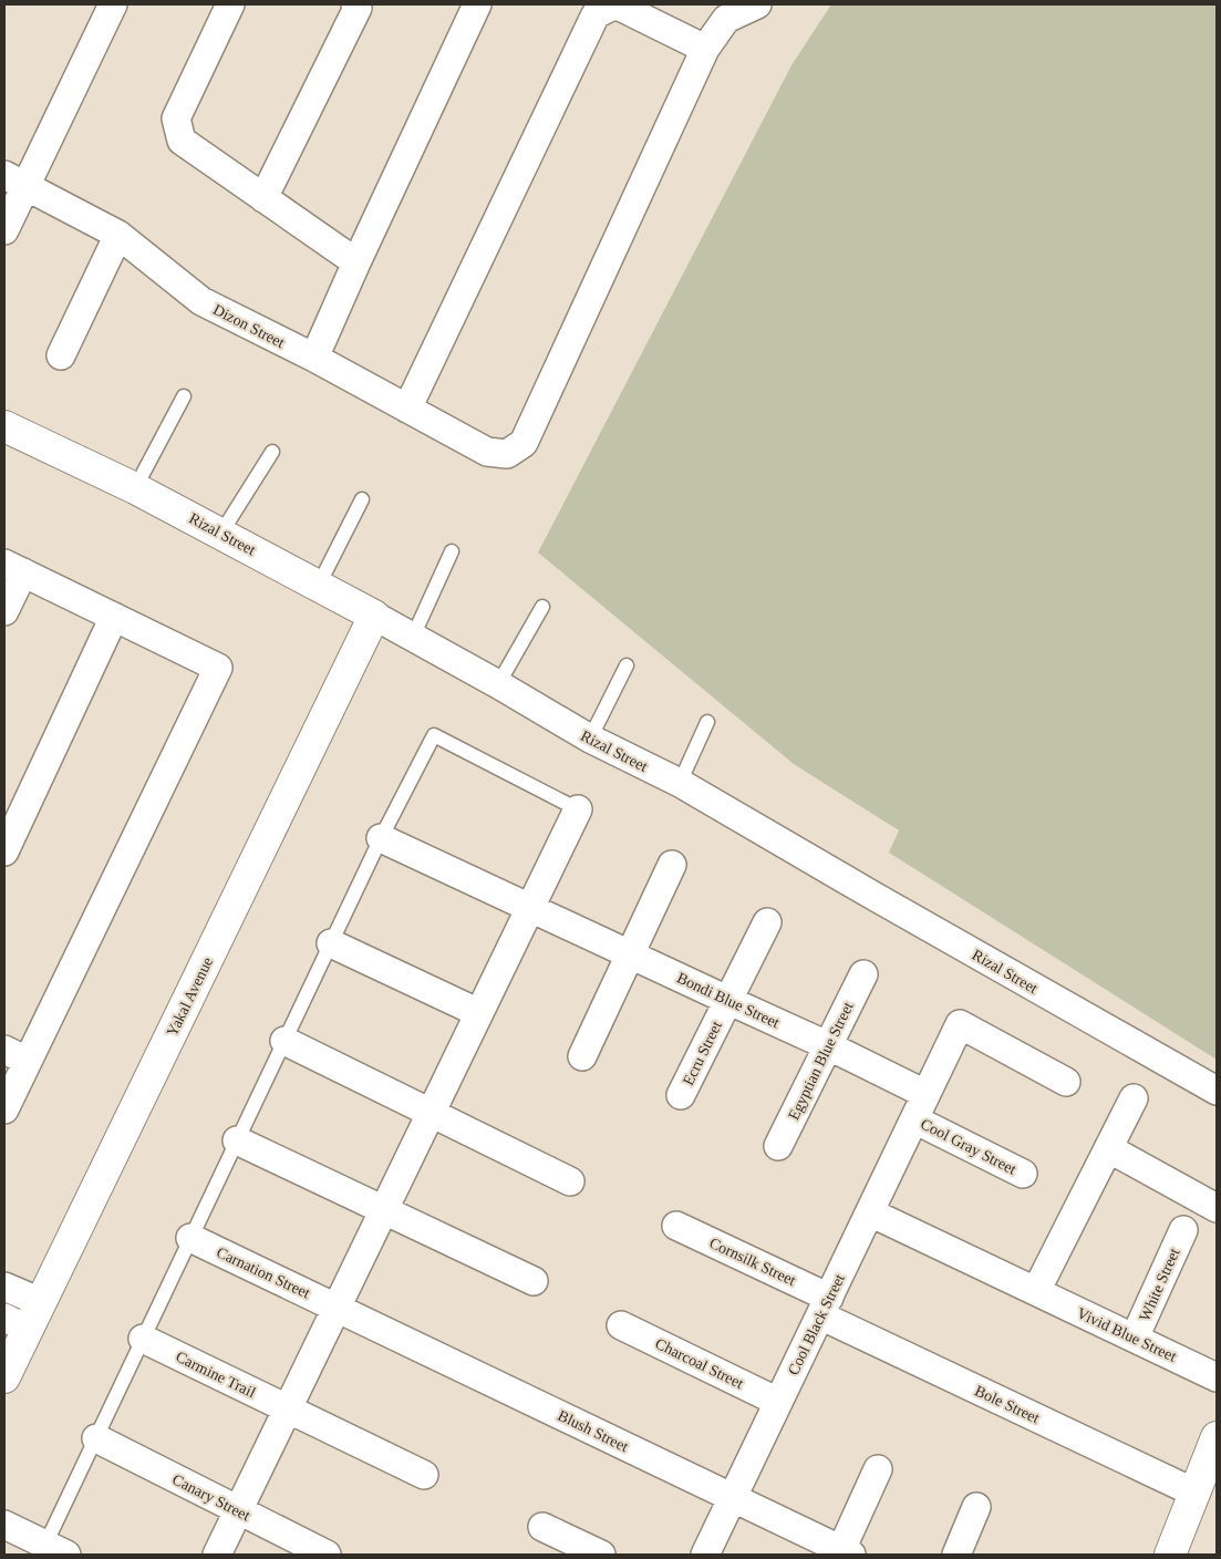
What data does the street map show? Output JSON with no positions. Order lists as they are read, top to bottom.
{
  "streets": {
    "street": [
      "Dizon Street",
      "Rizal Street",
      "Yakal Avenue",
      "Bondi Blue Street",
      "Ecru Street",
      "Egyptian Blue Street",
      "Cool Gray Street",
      "Cornsilk Street",
      "Carnation Street",
      "White Street",
      "Cool Black Street",
      "Vivid Blue Street",
      "Charcoal Street",
      "Carmine Trail",
      "Bole Street",
      "Blush Street",
      "Canary Street"
    ]
  },
  "crossings": [
    ["Rizal Street", "Yakal Avenue"],
    ["Bondi Blue Street", "Ecru Street"],
    ["Bondi Blue Street", "Egyptian Blue Street"],
    ["Bondi Blue Street", "Cool Black Street"],
    ["Cool Gray Street", "Cool Black Street"],
    ["Cornsilk Street", "Cool Black Street"],
    ["Cornsilk Street", "Bole Street"],
    ["Carnation Street", "Blush Street"],
    ["White Street", "Vivid Blue Street"],
    ["Cool Black Street", "Vivid Blue Street"],
    ["Cool Black Street", "Charcoal Street"],
    ["Cool Black Street", "Bole Street"],
    ["Cool Black Street", "Blush Street"]
  ]
}
